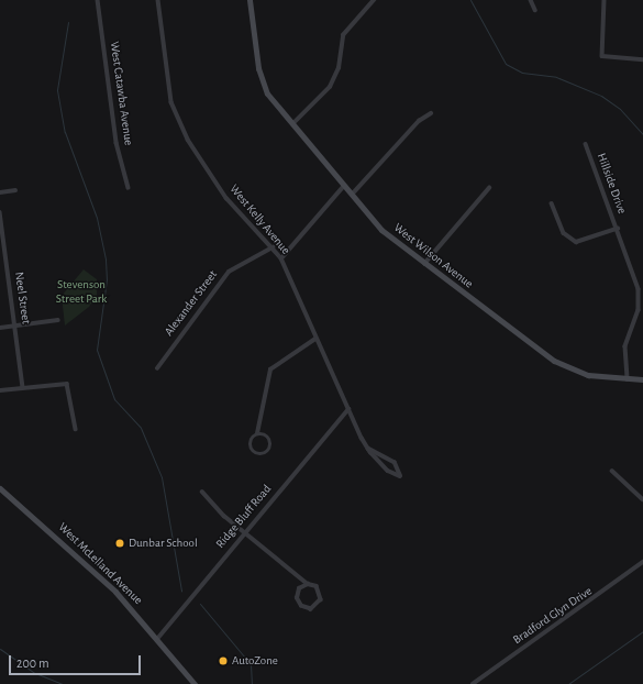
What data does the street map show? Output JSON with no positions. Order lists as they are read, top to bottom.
{
  "streets": {
    "street": [
      "West Catawba Avenue",
      "Hillside Drive",
      "West Kelly Avenue",
      "West Wilson Avenue",
      "Neel Street",
      "Alexander Street",
      "Ridge Bluff Road",
      "West McLelland Avenue",
      "Bradford Glyn Drive"
    ]
  },
  "crossings": [
    ["Hillside Drive", "West Wilson Avenue"],
    ["West Kelly Avenue", "Alexander Street"],
    ["West Kelly Avenue", "Ridge Bluff Road"],
    ["Ridge Bluff Road", "West McLelland Avenue"]
  ],
  "parks": ["Stevenson Street Park"],
  "places": ["Dunbar School", "AutoZone"],
  "scale_bar": "200 m"
}
